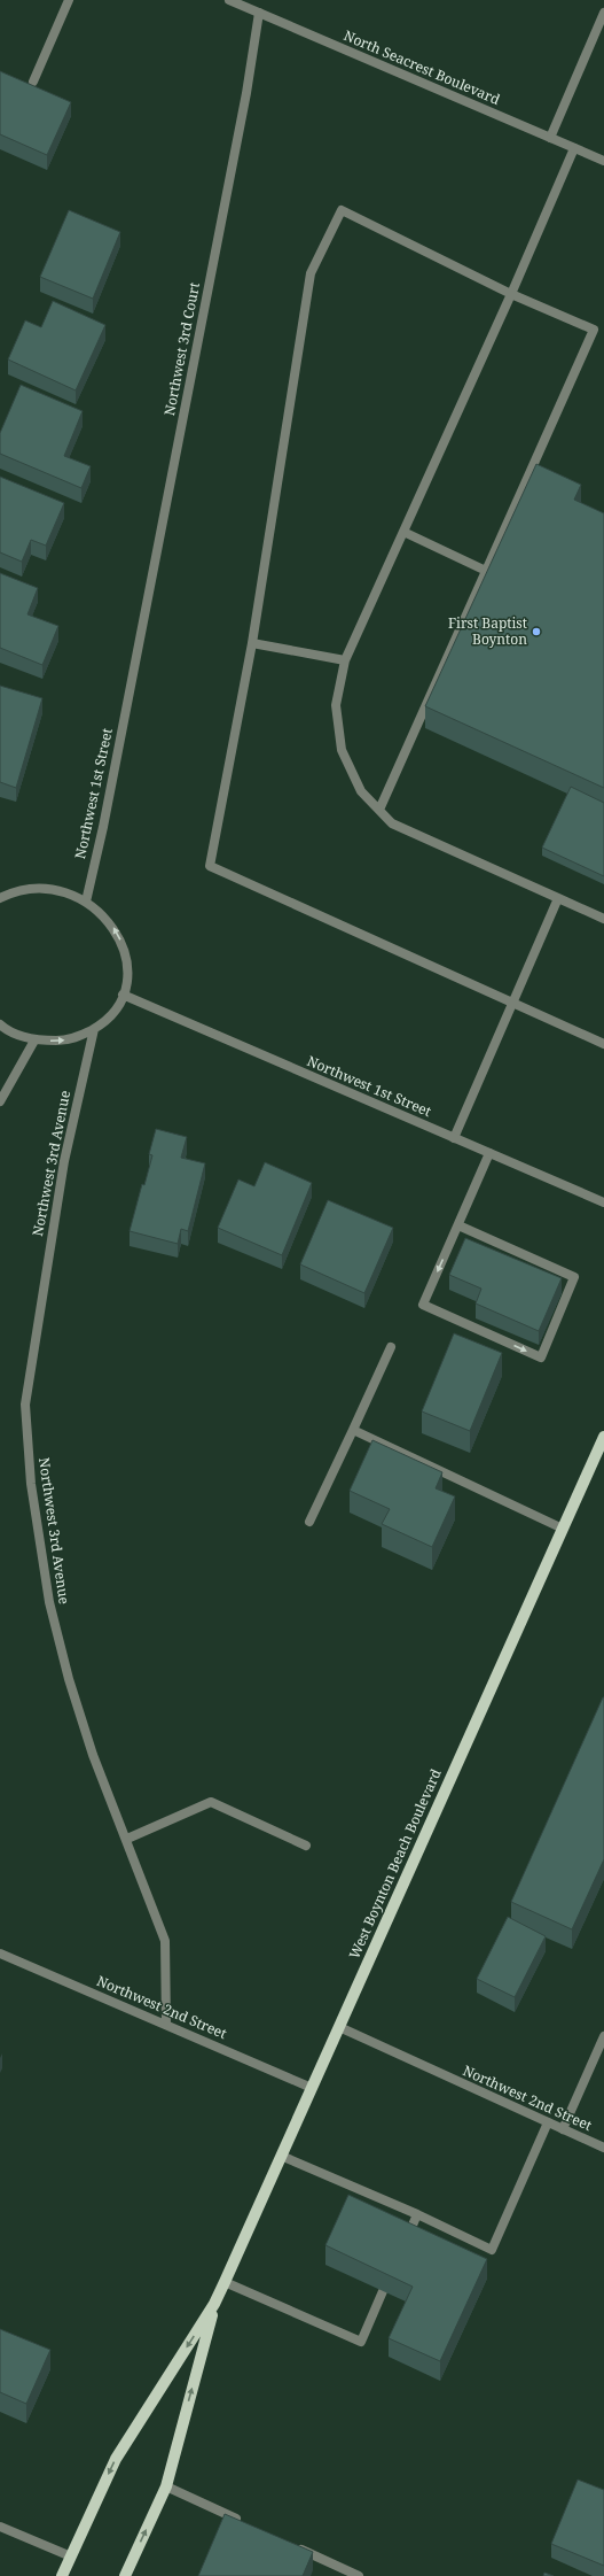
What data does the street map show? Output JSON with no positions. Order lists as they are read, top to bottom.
{
  "streets": {
    "main road": ["West Boynton Beach Boulevard"],
    "street": [
      "North Seacrest Boulevard",
      "Northwest 3rd Court",
      "Northwest 1st Street",
      "Northwest 3rd Avenue",
      "Northwest 2nd Street"
    ]
  },
  "crossings": [
    ["North Seacrest Boulevard", "Northwest 3rd Court"],
    ["Northwest 3rd Court", "Northwest 1st Street"],
    ["Northwest 3rd Avenue", "Northwest 2nd Street"],
    ["West Boynton Beach Boulevard", "Northwest 2nd Street"]
  ],
  "places": ["First Baptist Boynton"]
}
